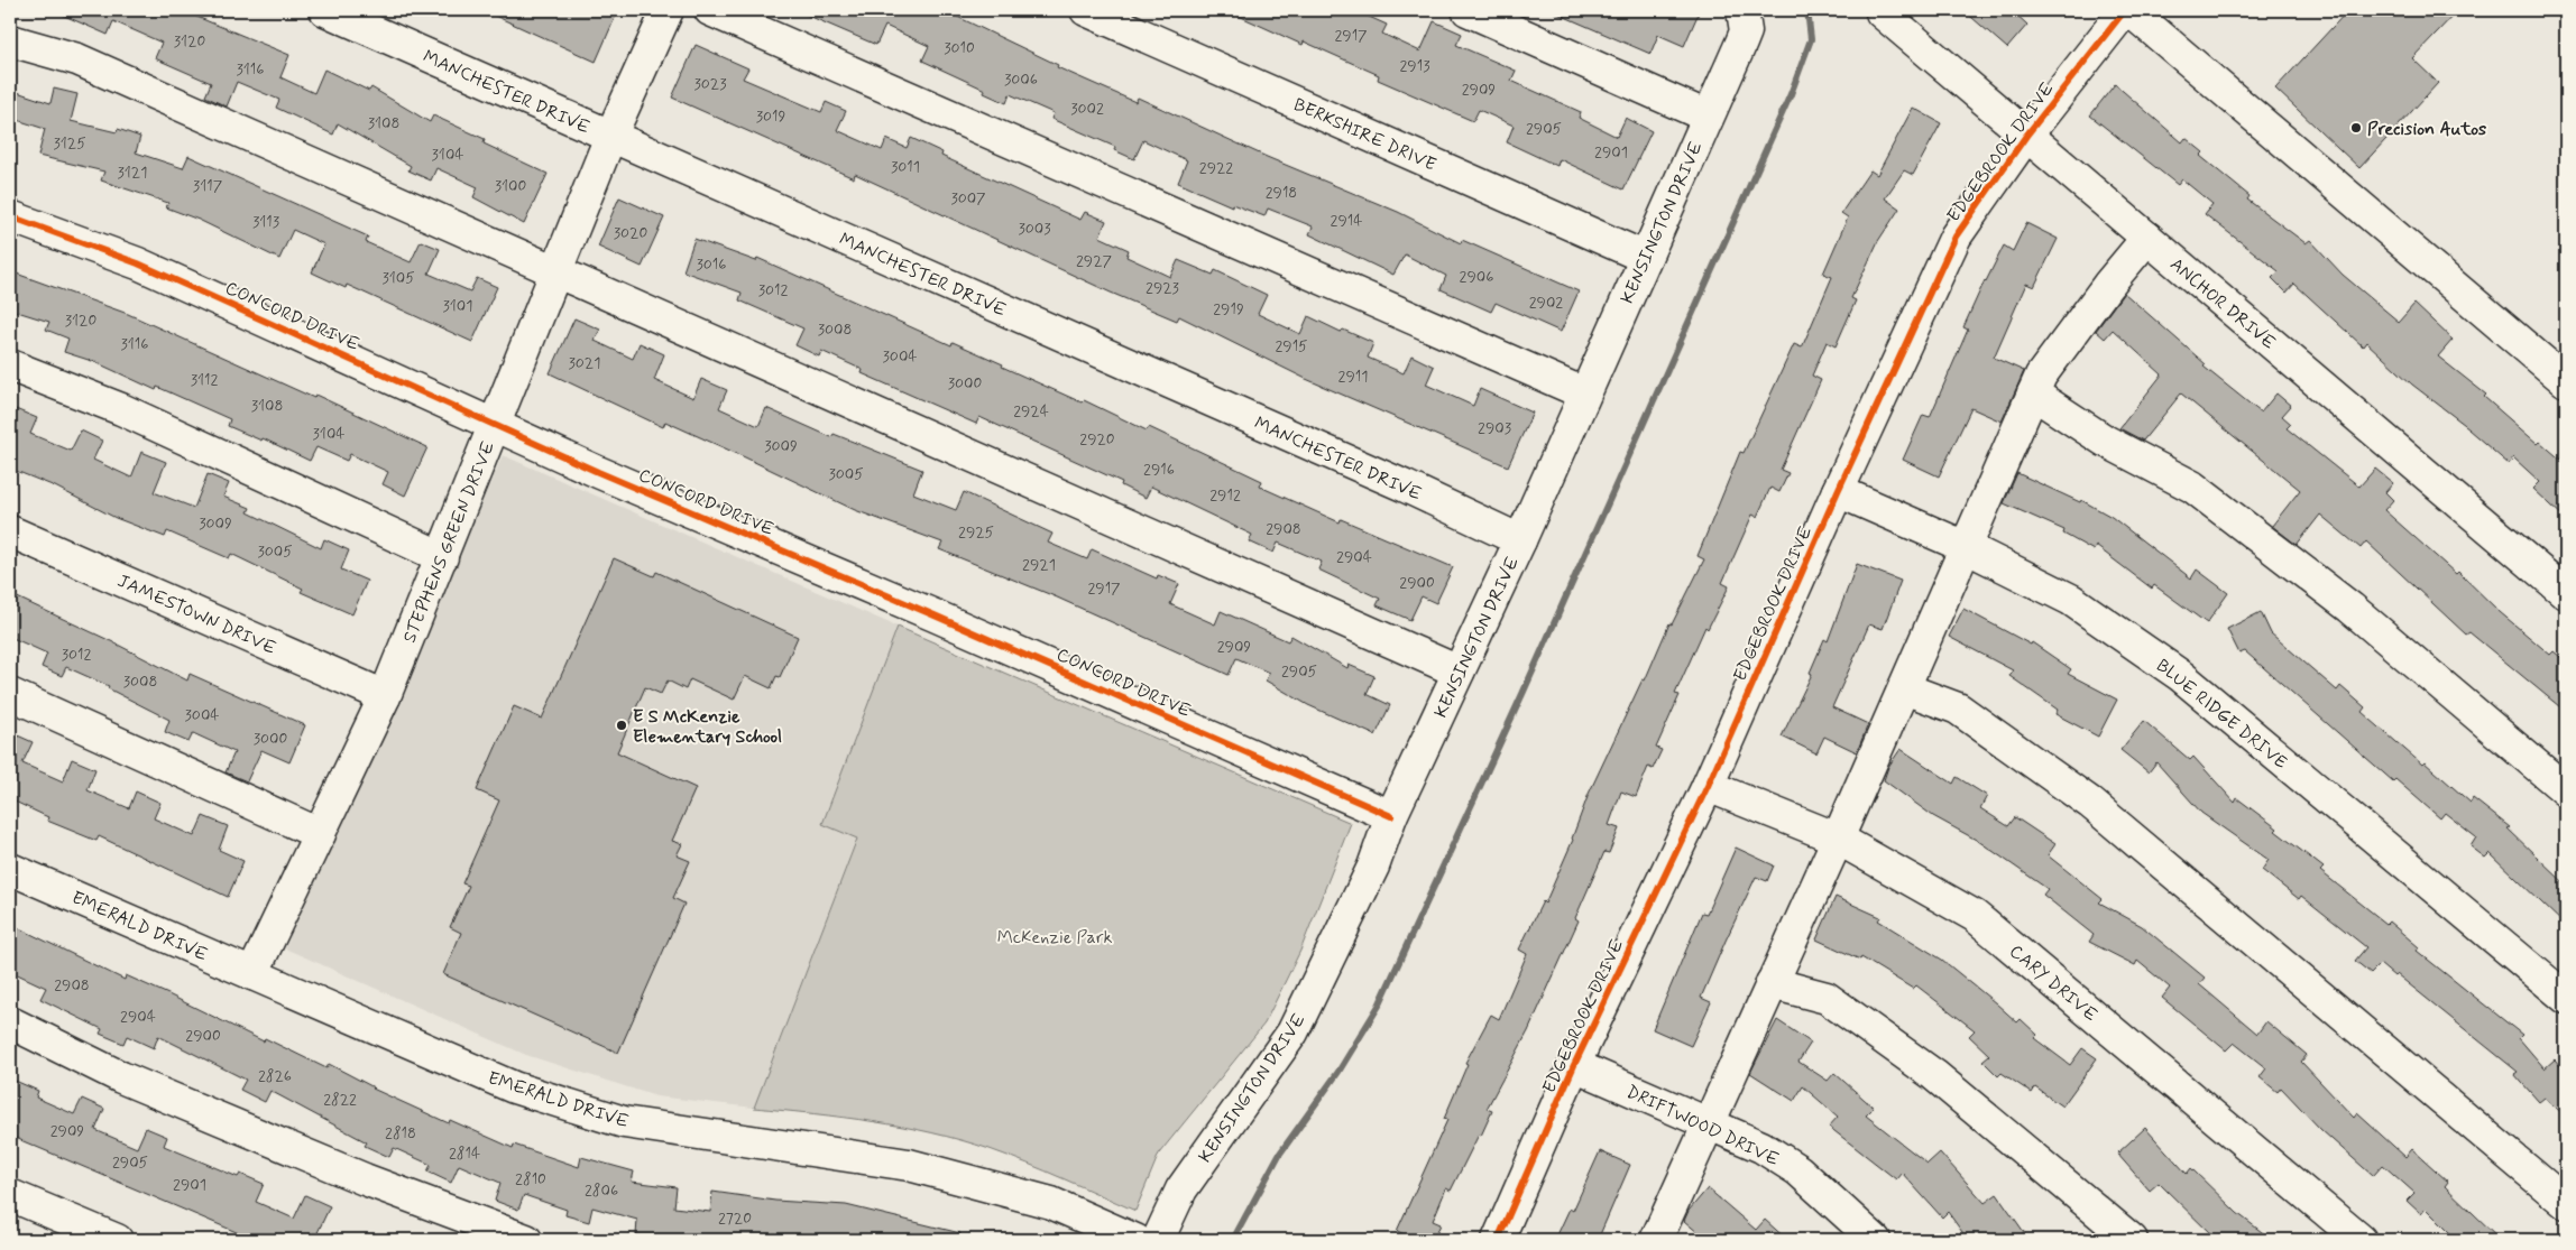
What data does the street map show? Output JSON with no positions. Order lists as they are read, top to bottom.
{
  "streets": {
    "street": [
      "MANCHESTER DRIVE",
      "BERKSHIRE DRIVE",
      "EDGEBROOK DRIVE",
      "KENSINGTON DRIVE",
      "ANCHOR DRIVE",
      "CONCORD DRIVE",
      "STEPHENS GREEN DRIVE",
      "JAMESTOWN DRIVE",
      "BLUE RIDGE DRIVE",
      "EMERALD DRIVE",
      "CARY DRIVE",
      "DRIFTWOOD DRIVE"
    ]
  },
  "crossings": [
    ["MANCHESTER DRIVE", "KENSINGTON DRIVE"],
    ["MANCHESTER DRIVE", "STEPHENS GREEN DRIVE"],
    ["BERKSHIRE DRIVE", "KENSINGTON DRIVE"],
    ["EDGEBROOK DRIVE", "ANCHOR DRIVE"],
    ["EDGEBROOK DRIVE", "BLUE RIDGE DRIVE"],
    ["EDGEBROOK DRIVE", "CARY DRIVE"],
    ["EDGEBROOK DRIVE", "DRIFTWOOD DRIVE"],
    ["KENSINGTON DRIVE", "CONCORD DRIVE"],
    ["CONCORD DRIVE", "STEPHENS GREEN DRIVE"],
    ["STEPHENS GREEN DRIVE", "JAMESTOWN DRIVE"],
    ["STEPHENS GREEN DRIVE", "EMERALD DRIVE"]
  ],
  "parks": ["McKenzie Park"],
  "places": ["Precision Autos", "E S McKenzie Elementary School"],
  "house_numbers": [
    "2917",
    "3120",
    "3010",
    "2913",
    "3116",
    "3006",
    "3023",
    "2909",
    "3002",
    "3019",
    "3108",
    "2905",
    "3125",
    "2901",
    "3104",
    "3011",
    "2922",
    "3121",
    "3117",
    "3100",
    "2918",
    "3007",
    "2914",
    "3113",
    "3003",
    "3020",
    "2927",
    "3016",
    "2906",
    "3105",
    "2923",
    "3012",
    "2902",
    "3101",
    "2919",
    "3120",
    "3008",
    "3116",
    "2915",
    "3004",
    "3021",
    "2911",
    "3112",
    "3000",
    "3108",
    "2924",
    "2903",
    "3104",
    "2920",
    "3009",
    "2916",
    "3005",
    "2912",
    "3009",
    "2908",
    "2925",
    "3005",
    "2904",
    "2921",
    "2900",
    "2917",
    "2909",
    "3012",
    "2905",
    "3008",
    "3004",
    "3000",
    "2908",
    "2904",
    "2900",
    "2826",
    "2822",
    "2909",
    "2818",
    "2814",
    "2905",
    "2810",
    "2901",
    "2806",
    "2720"
  ]
}
